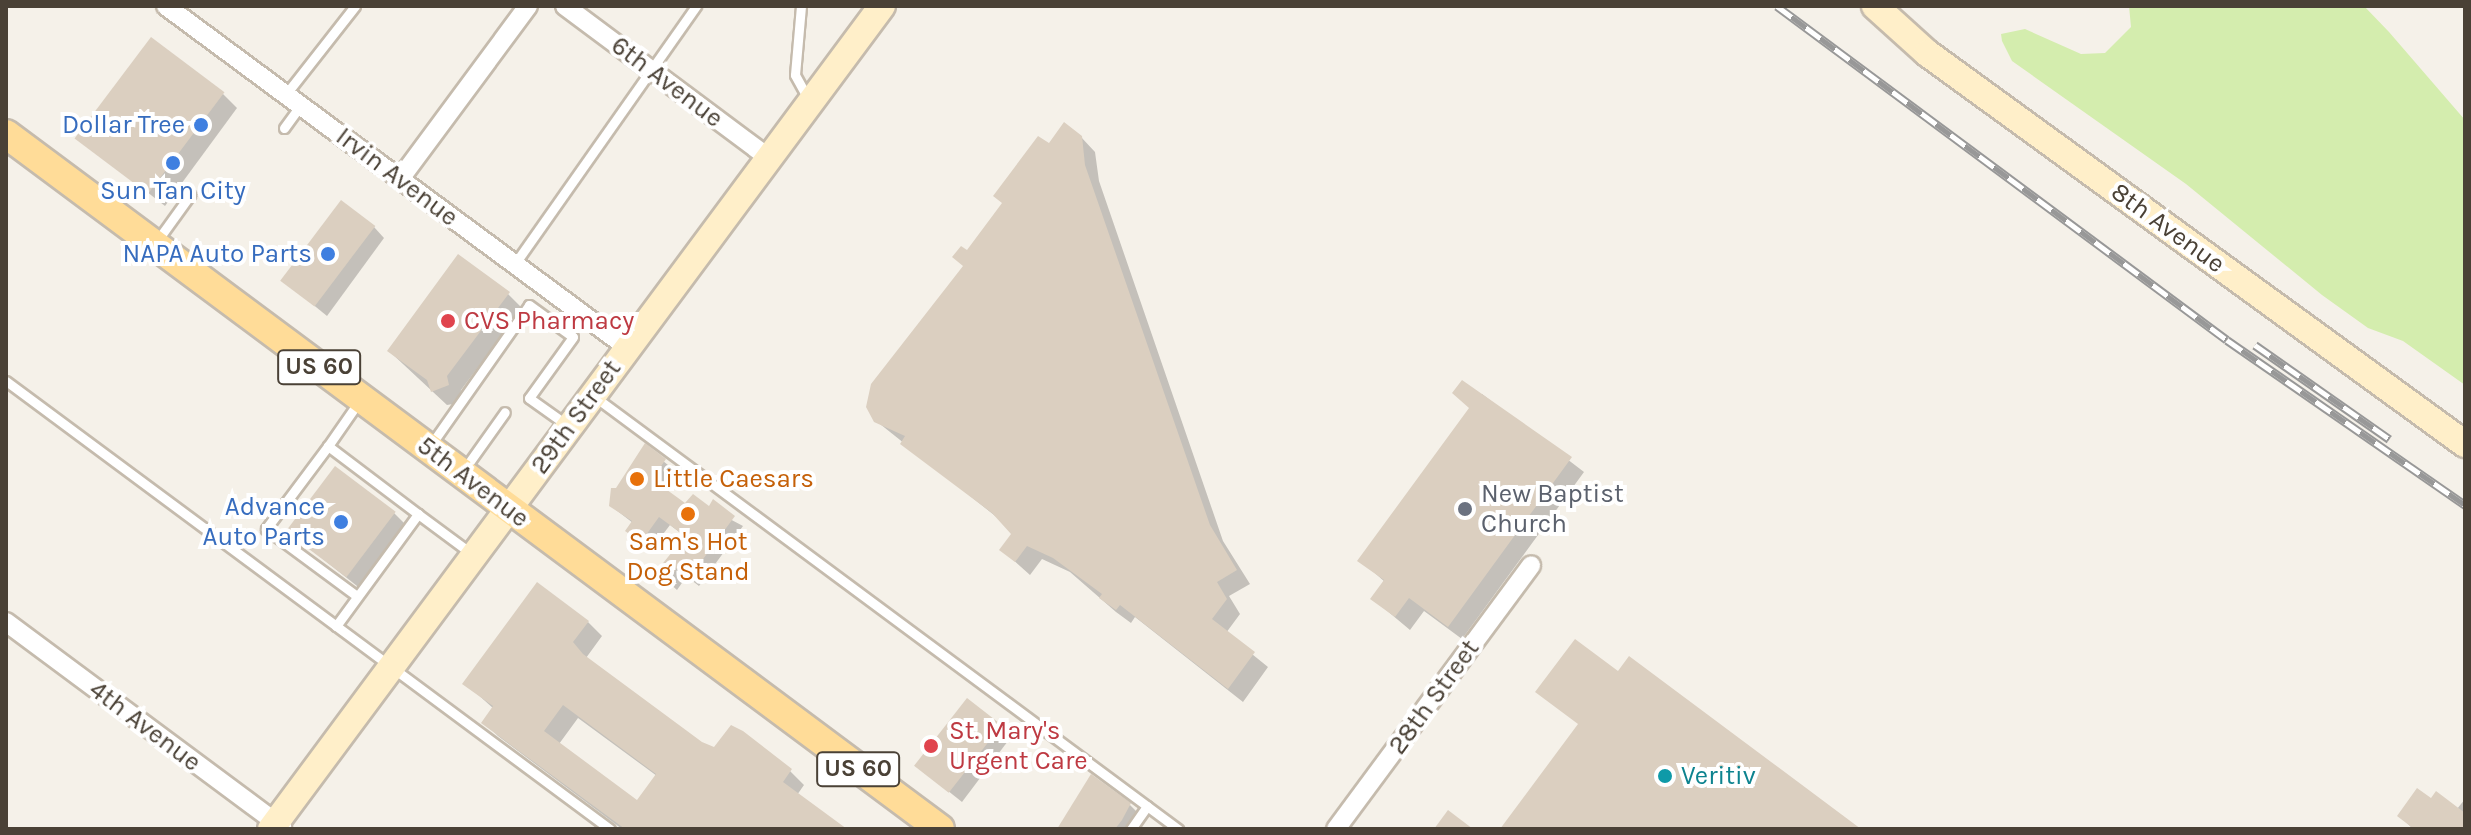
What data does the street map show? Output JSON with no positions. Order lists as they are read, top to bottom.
{
  "streets": {
    "main road": [
      "8th Avenue",
      "US 60",
      "29th Street",
      "5th Avenue"
    ],
    "street": [
      "6th Avenue",
      "Irvin Avenue",
      "28th Street",
      "4th Avenue"
    ]
  },
  "crossings": [
    ["6th Avenue", "29th Street"],
    ["Irvin Avenue", "29th Street"],
    ["29th Street", "5th Avenue"],
    ["29th Street", "4th Avenue"]
  ],
  "places": [
    "Dollar Tree",
    "Sun Tan City",
    "NAPA Auto Parts",
    "CVS Pharmacy",
    "Little Caesars",
    "New Baptist Church",
    "Sam's Hot Dog Stand",
    "Advance Auto Parts",
    "St. Mary's Urgent Care",
    "Veritiv"
  ]
}
